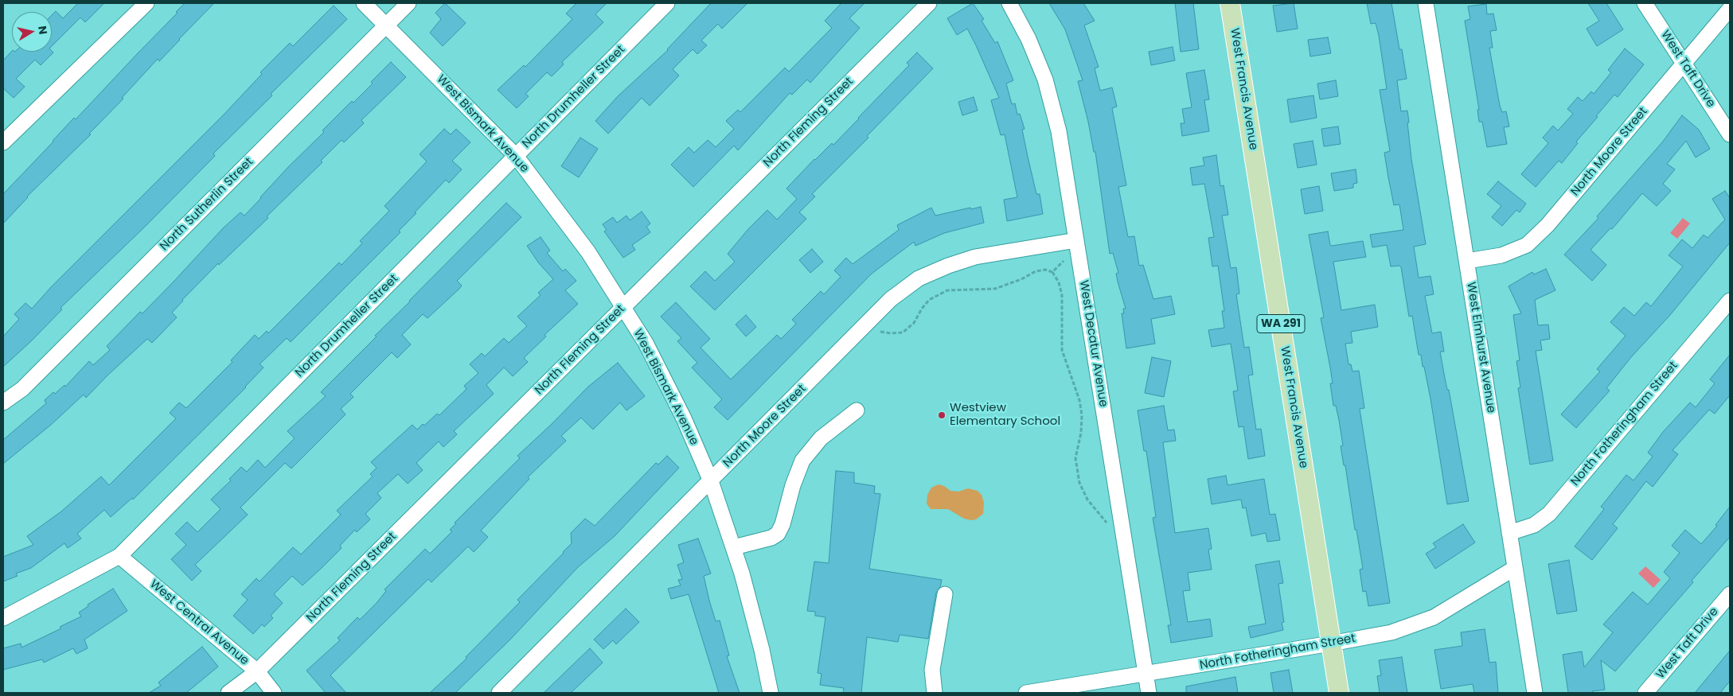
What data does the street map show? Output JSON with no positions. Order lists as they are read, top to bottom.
{
  "streets": {
    "main road": ["West Francis Avenue", "WA 291"],
    "street": [
      "West Taft Drive",
      "North Drumheller Street",
      "North Fleming Street",
      "West Bismark Avenue",
      "North Moore Street",
      "North Sutherlin Street",
      "West Decatur Avenue",
      "West Elmhurst Avenue",
      "North Fotheringham Street",
      "West Central Avenue"
    ]
  },
  "crossings": [
    ["West Taft Drive", "North Moore Street"],
    ["West Francis Avenue", "North Fotheringham Street"],
    ["North Drumheller Street", "West Bismark Avenue"],
    ["North Drumheller Street", "West Central Avenue"],
    ["North Fleming Street", "West Bismark Avenue"],
    ["North Fleming Street", "West Central Avenue"],
    ["West Bismark Avenue", "North Moore Street"],
    ["West Bismark Avenue", "North Sutherlin Street"],
    ["North Moore Street", "West Decatur Avenue"],
    ["North Moore Street", "West Elmhurst Avenue"],
    ["West Decatur Avenue", "North Fotheringham Street"],
    ["West Elmhurst Avenue", "North Fotheringham Street"]
  ],
  "places": ["Westview Elementary School"],
  "north": "right"
}
